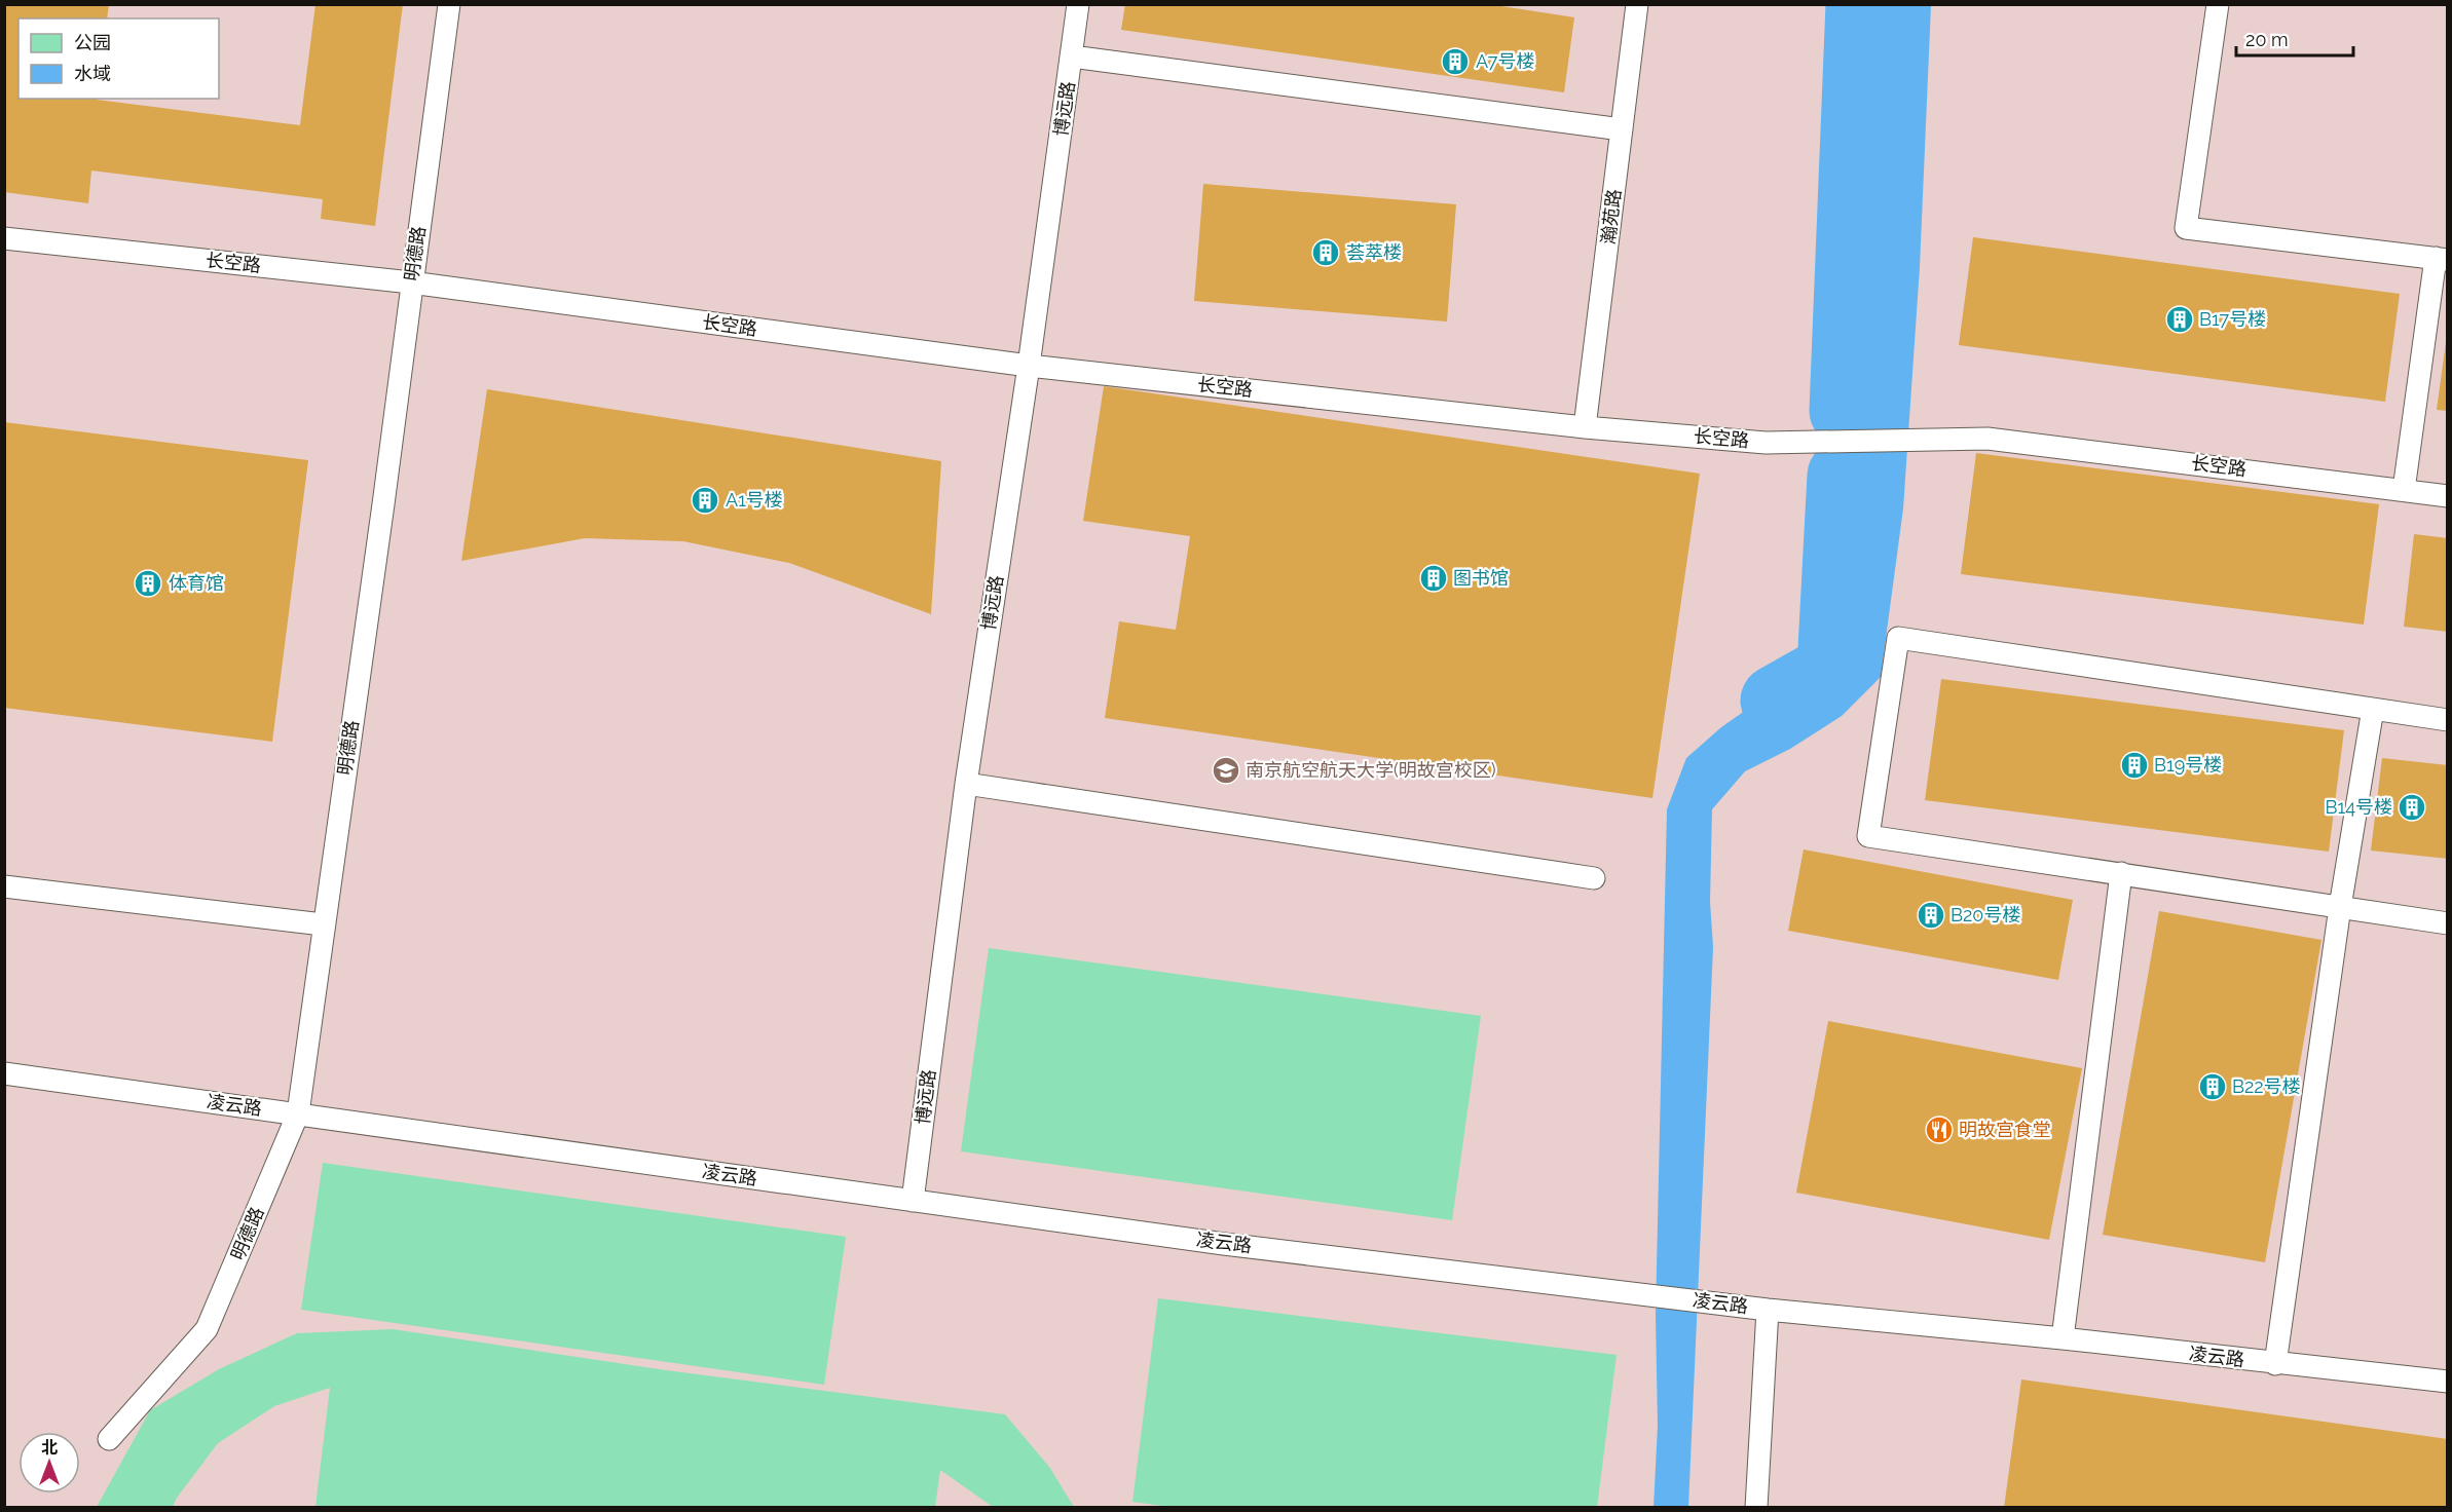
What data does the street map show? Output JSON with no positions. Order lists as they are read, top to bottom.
{
  "streets": {
    "lane": [
      "博远路",
      "瀚苑路",
      "明德路",
      "长空路",
      "凌云路"
    ]
  },
  "crossings": [
    ["博远路", "长空路"],
    ["博远路", "凌云路"],
    ["瀚苑路", "长空路"],
    ["明德路", "长空路"],
    ["明德路", "凌云路"]
  ],
  "places": {
    "building": [
      "A7号楼",
      "荟萃楼",
      "B17号楼",
      "A1号楼",
      "图书馆",
      "体育馆",
      "B19号楼",
      "B14号楼",
      "B20号楼",
      "B22号楼"
    ],
    "school or university": ["南京航空航天大学(明故宫校区)"],
    "restaurant": ["明故宫食堂"]
  },
  "legend": ["公园", "水域"],
  "scale_bar": "20 m",
  "north": "top"
}
